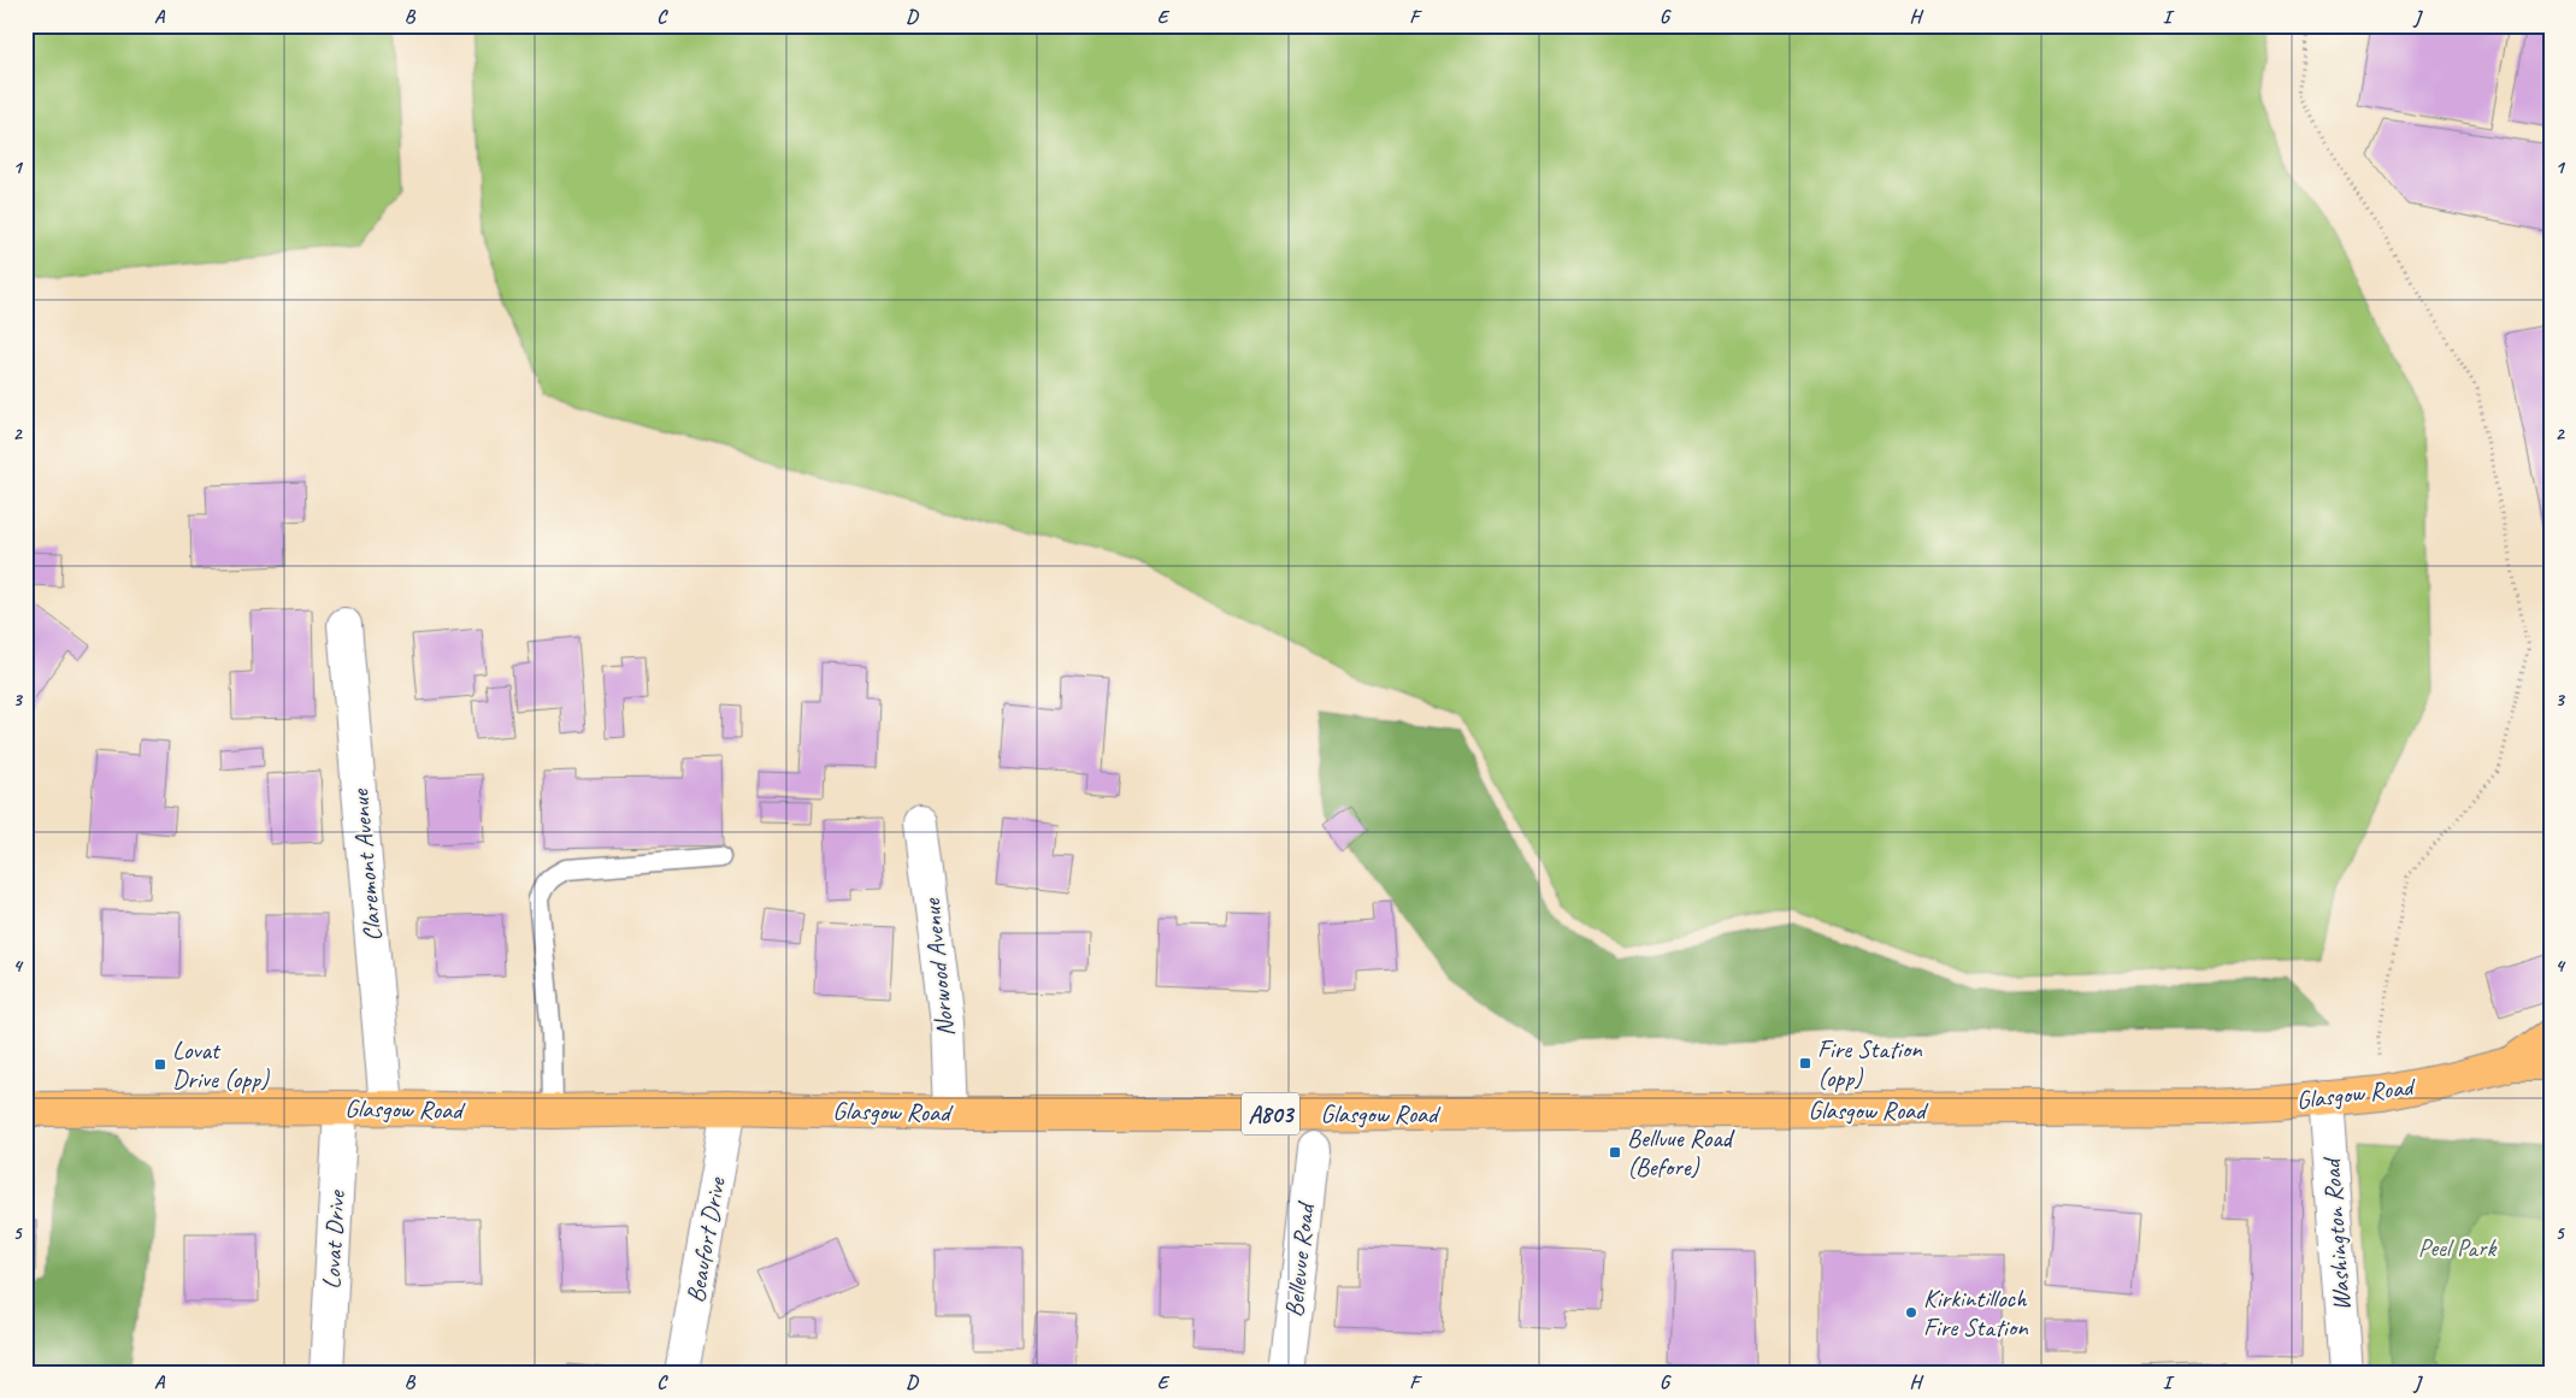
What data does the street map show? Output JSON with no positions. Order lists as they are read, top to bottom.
{
  "streets": {
    "main road": ["Glasgow Road", "A803"],
    "street": [
      "Claremont Avenue",
      "Norwood Avenue",
      "Washington Road",
      "Lovat Drive",
      "Beaufort Drive",
      "Bellevue Road"
    ]
  },
  "crossings": [
    ["Claremont Avenue", "Glasgow Road"],
    ["Norwood Avenue", "Glasgow Road"],
    ["Glasgow Road", "Washington Road"],
    ["Glasgow Road", "Lovat Drive"],
    ["Glasgow Road", "Beaufort Drive"]
  ],
  "parks": ["Peel Park"],
  "places": {
    "transit": ["Fire Station (opp)", "Lovat Drive (opp)", "Bellvue Road (Before)"],
    "other": ["Kirkintilloch Fire Station"]
  },
  "grid": {
    "columns": [
      "A",
      "B",
      "C",
      "D",
      "E",
      "F",
      "G",
      "H",
      "I",
      "J"
    ],
    "rows": [
      "1",
      "2",
      "3",
      "4",
      "5"
    ]
  }
}
